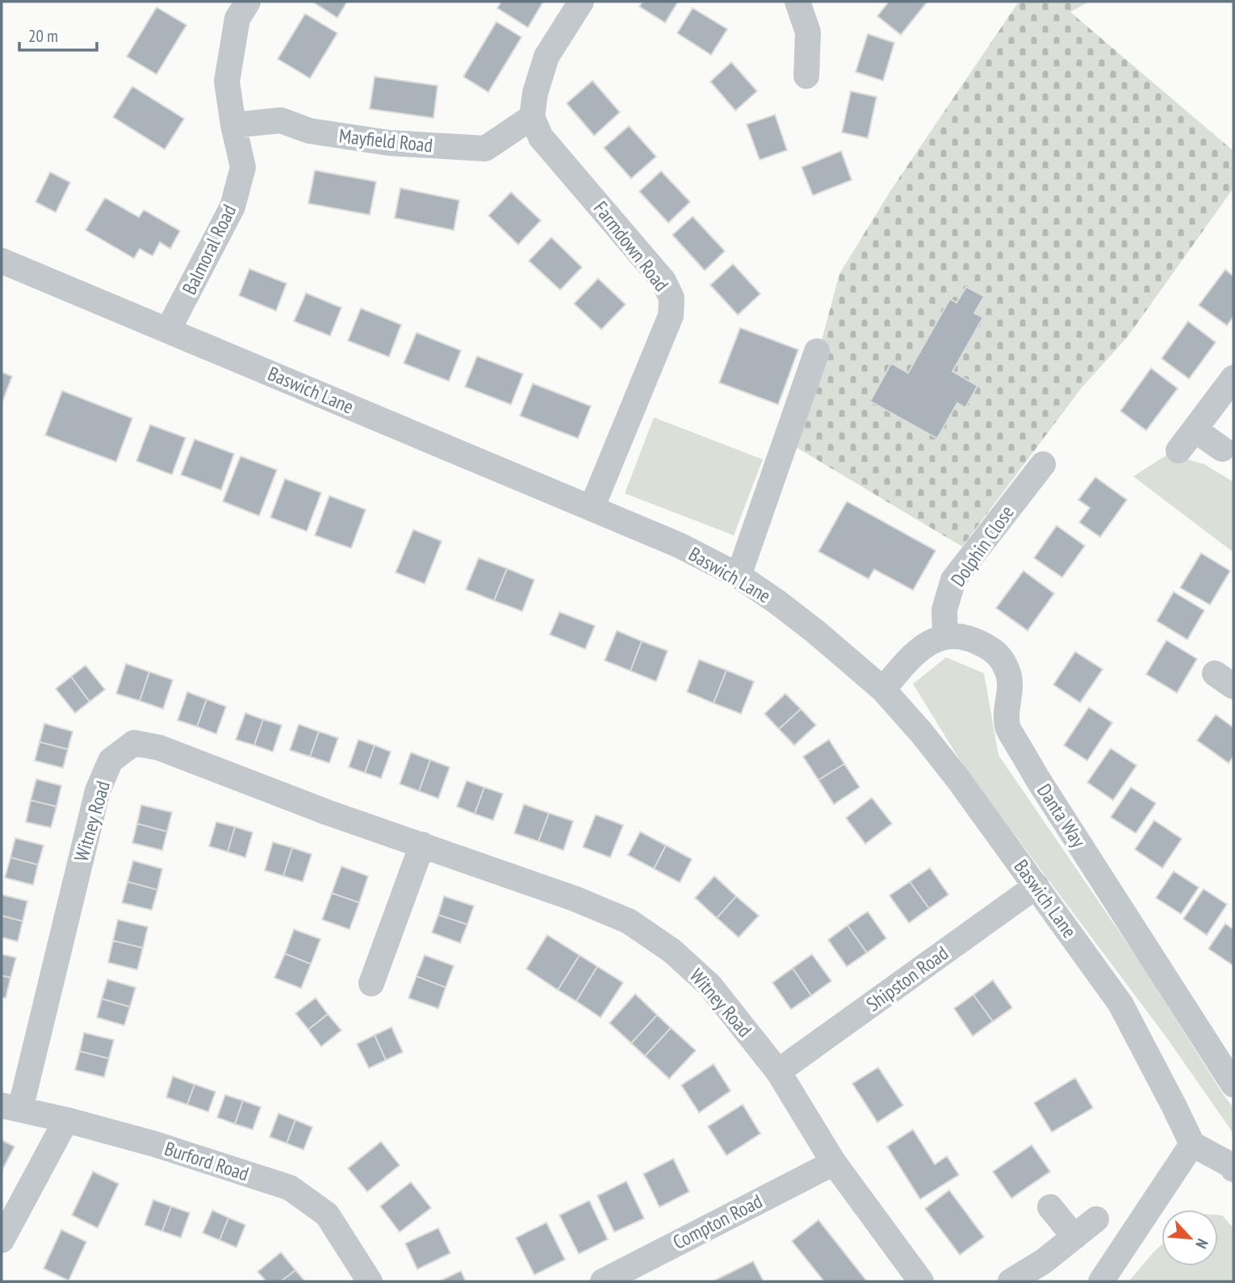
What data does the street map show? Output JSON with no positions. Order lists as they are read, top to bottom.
{
  "streets": {
    "street": [
      "Mayfield Road",
      "Farmdown Road",
      "Balmoral Road",
      "Baswich Lane",
      "Dolphin Close",
      "Danta Way",
      "Witney Road",
      "Shipston Road",
      "Burford Road",
      "Compton Road"
    ]
  },
  "crossings": [
    ["Mayfield Road", "Farmdown Road"],
    ["Mayfield Road", "Balmoral Road"],
    ["Farmdown Road", "Baswich Lane"],
    ["Balmoral Road", "Baswich Lane"],
    ["Baswich Lane", "Shipston Road"],
    ["Dolphin Close", "Danta Way"],
    ["Witney Road", "Shipston Road"],
    ["Witney Road", "Burford Road"],
    ["Witney Road", "Compton Road"]
  ],
  "scale_bar": "20 m",
  "north": "bottom right"
}
